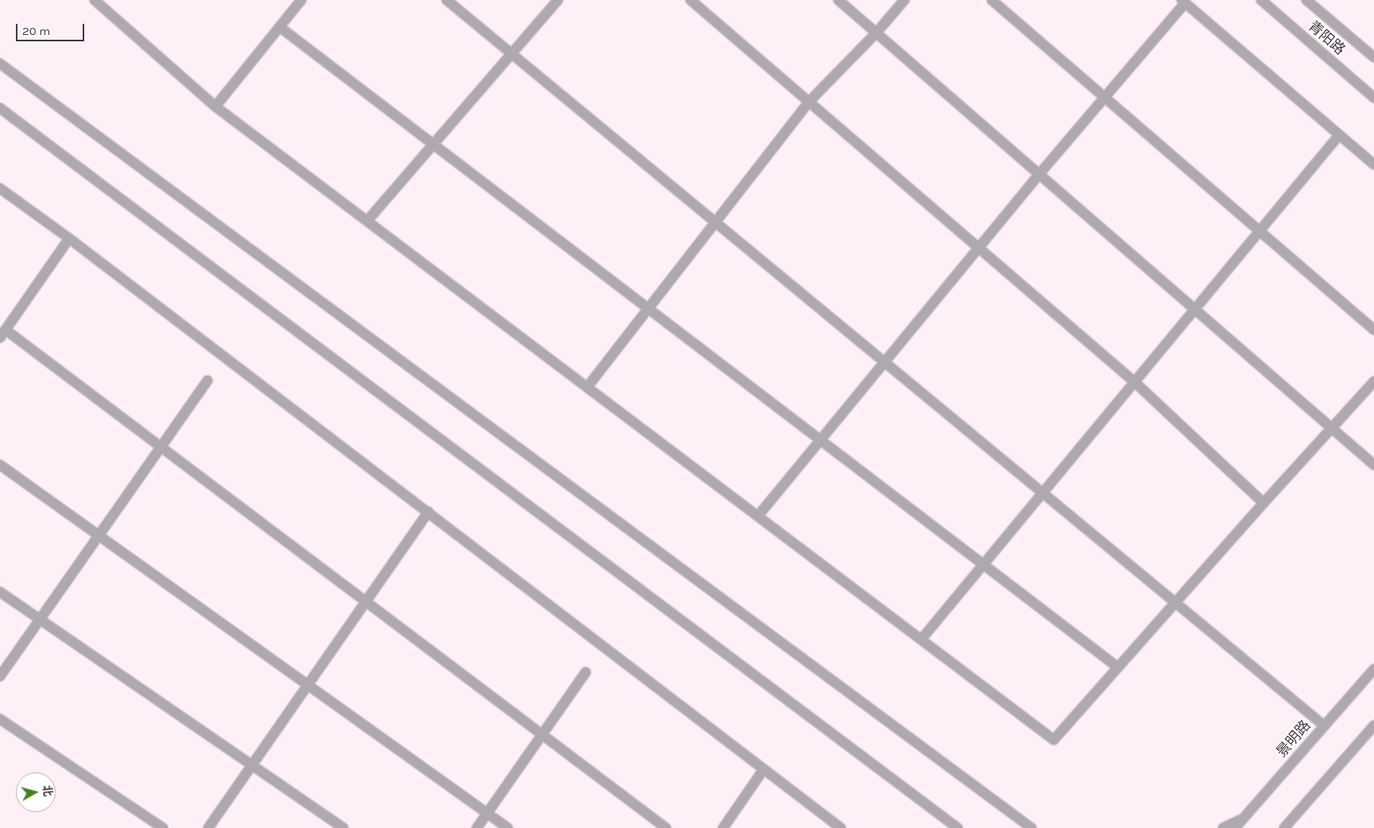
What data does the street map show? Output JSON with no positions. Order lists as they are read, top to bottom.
{
  "streets": {
    "street": ["青阳路", "景明路"]
  },
  "scale_bar": "20 m",
  "north": "right"
}
